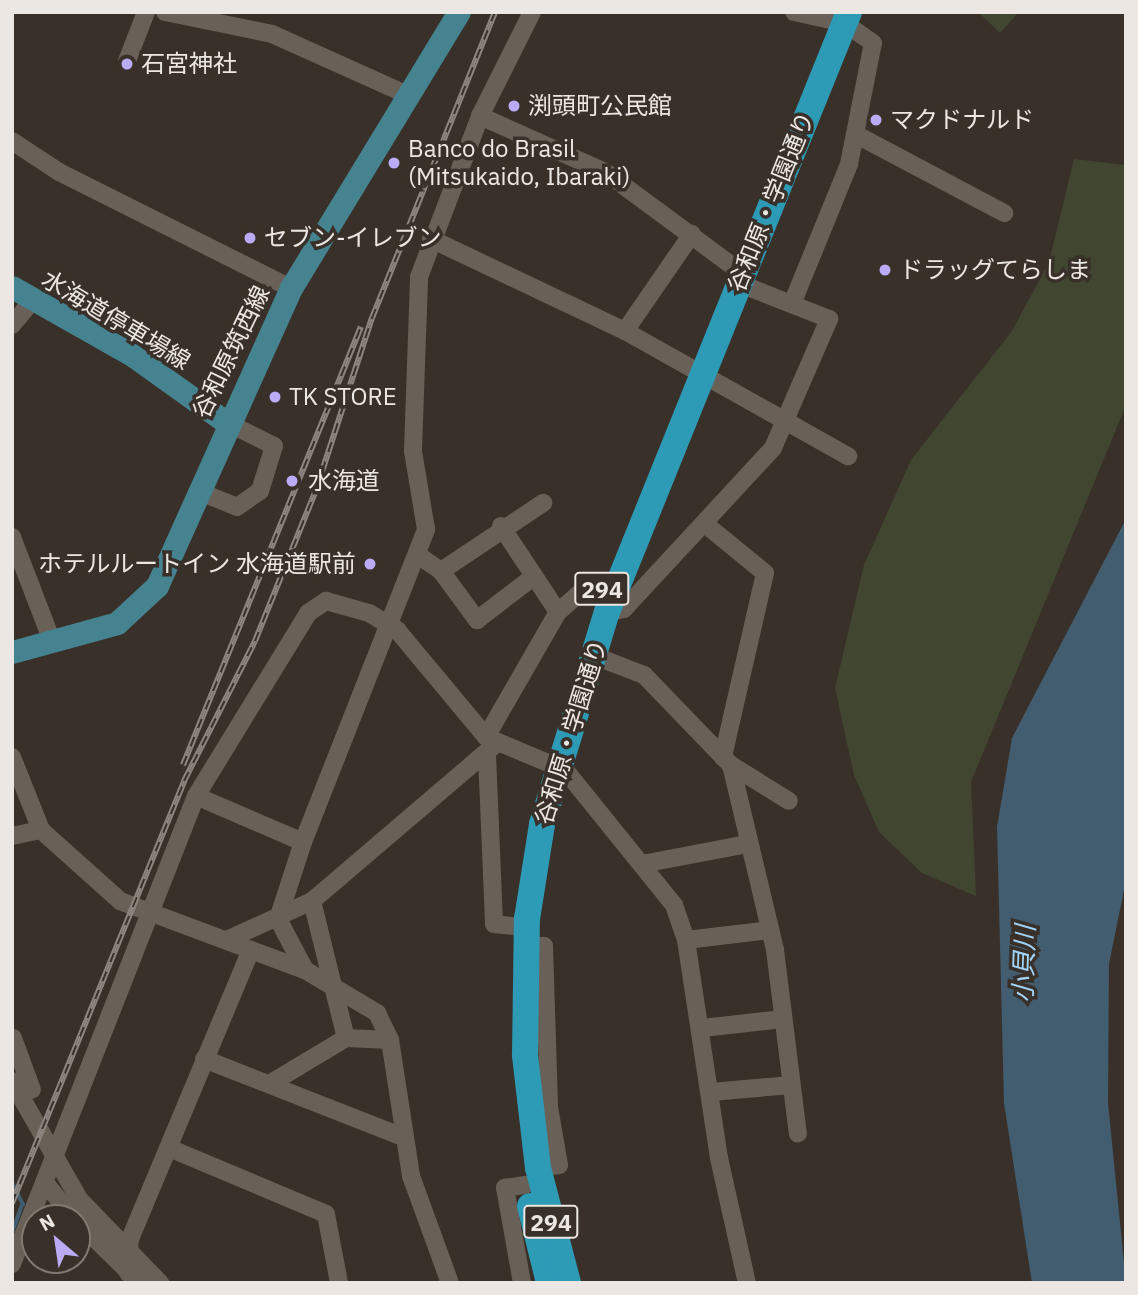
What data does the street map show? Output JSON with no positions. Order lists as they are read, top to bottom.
{
  "streets": {
    "highway": ["谷和原・学園通り", "294"],
    "main road": ["水海道停車場線", "谷和原筑西線"]
  },
  "crossings": [
    ["水海道停車場線", "谷和原筑西線"]
  ],
  "water": ["小貝川"],
  "places": [
    "石宮神社",
    "渕頭町公民館",
    "マクドナルド",
    "Banco do Brasil (Mitsukaido, Ibaraki)",
    "セブン-イレブン",
    "ドラッグてらしま",
    "TK STORE",
    "水海道",
    "ホテルルートイン 水海道駅前"
  ],
  "north": "top left"
}
